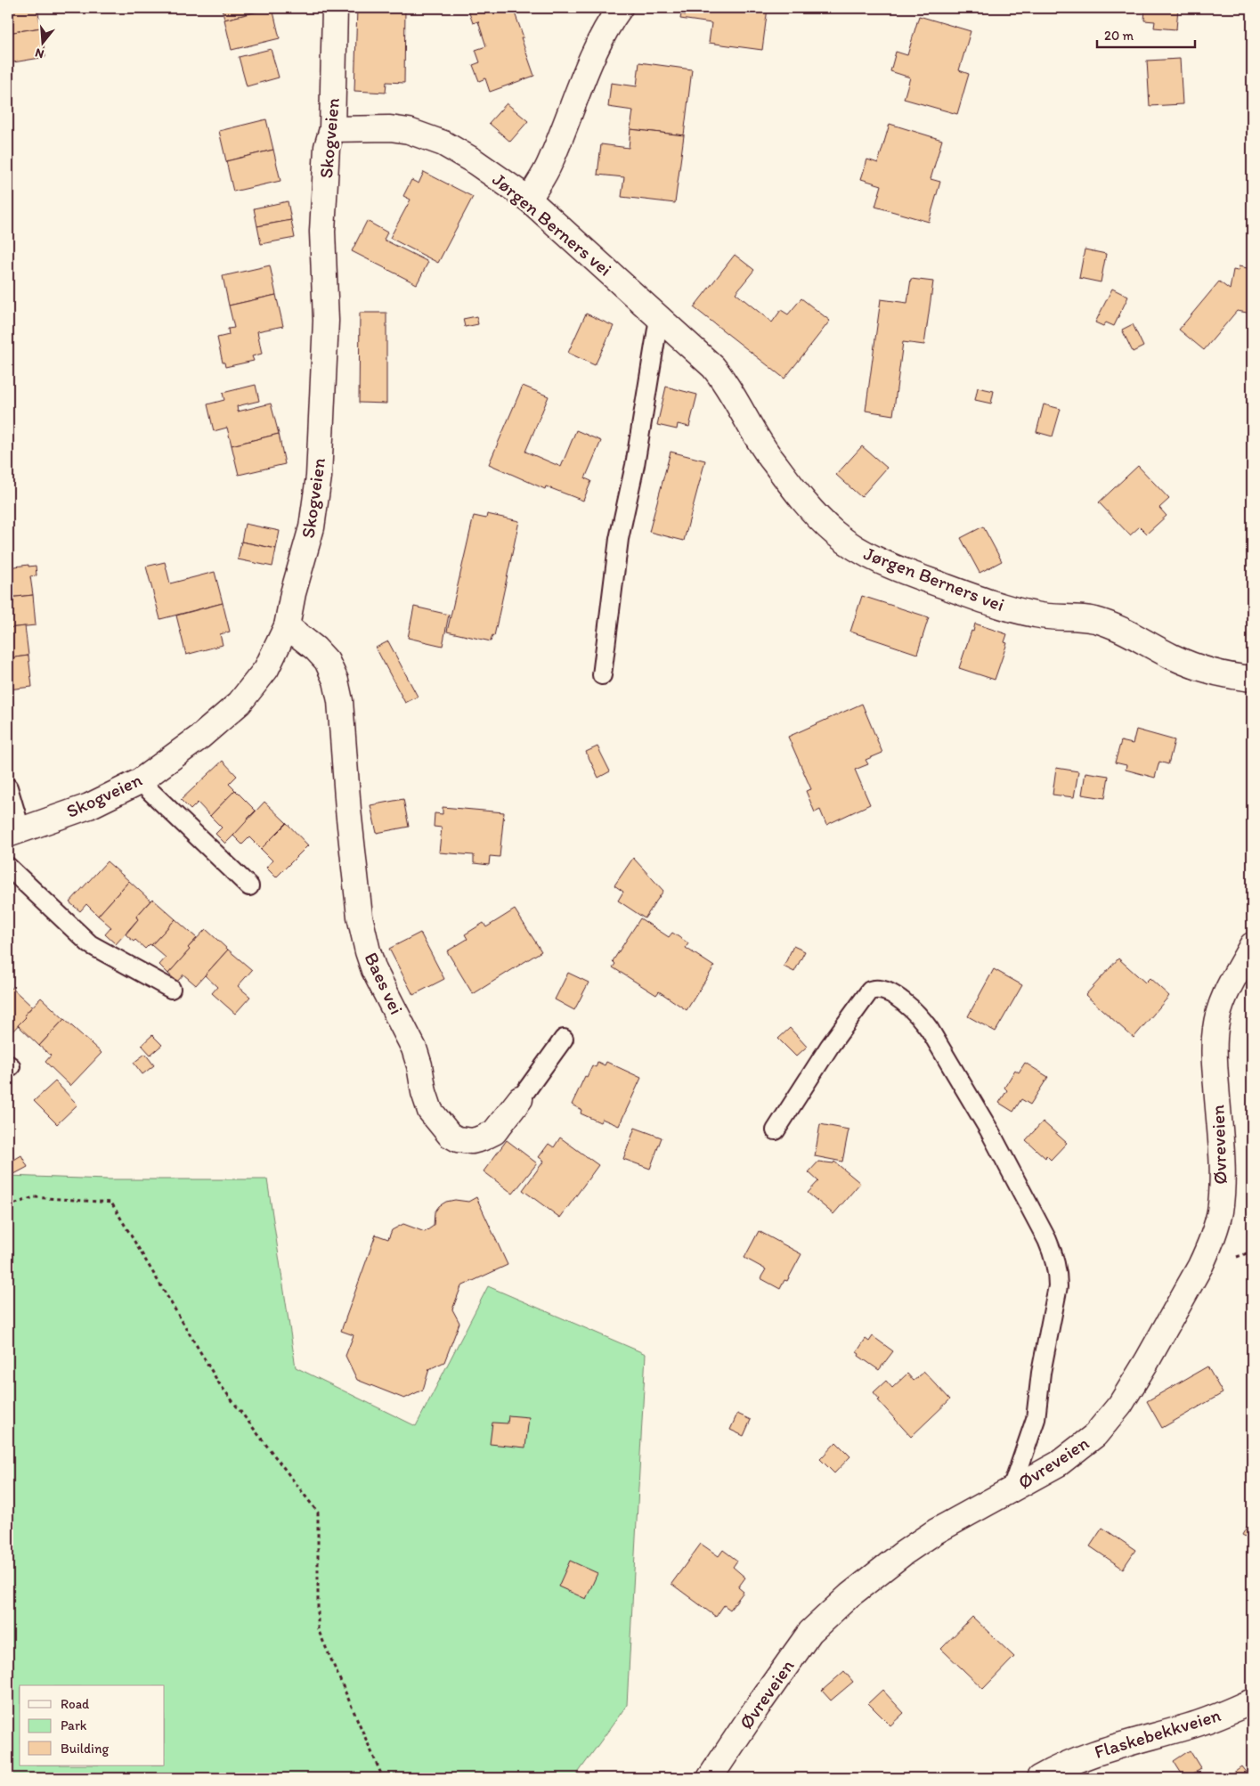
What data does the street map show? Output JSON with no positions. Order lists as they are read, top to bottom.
{
  "streets": {
    "street": [
      "Skogveien",
      "Jørgen Berners vei",
      "Baes vei",
      "Øvreveien",
      "Flaskebekkveien"
    ]
  },
  "crossings": [
    ["Skogveien", "Jørgen Berners vei"],
    ["Skogveien", "Baes vei"]
  ],
  "legend": ["Road", "Park", "Building"],
  "scale_bar": "20 m",
  "north": "bottom"
}
